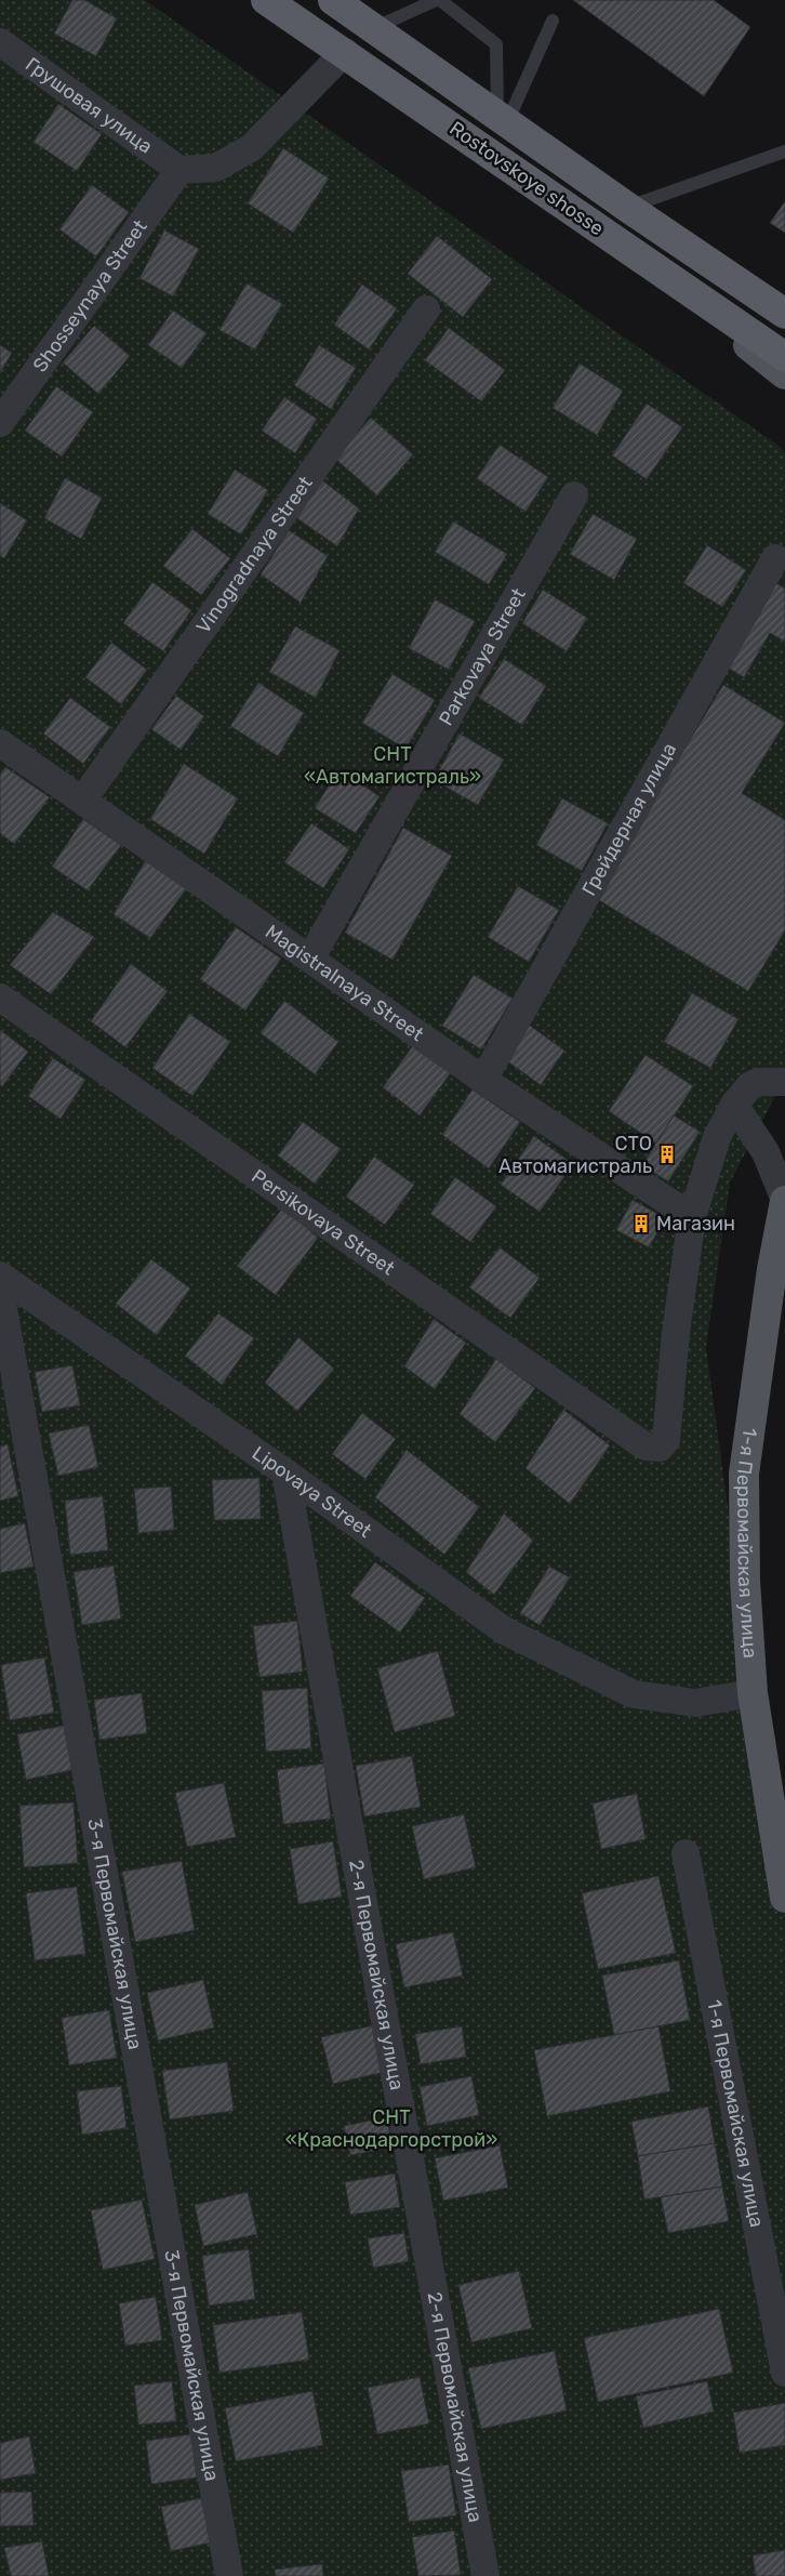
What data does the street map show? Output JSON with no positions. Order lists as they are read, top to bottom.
{
  "streets": {
    "highway": ["Rostovskoye shosse"],
    "main road": ["1-я Первомайская улица"],
    "street": [
      "Грушовая улица",
      "Shosseynaya Street",
      "Vinogradnaya Street",
      "Parkovaya Street",
      "Грейдерная улица",
      "Magistralnaya Street",
      "Persikovaya Street",
      "Lipovaya Street",
      "3-я Первомайская улица",
      "2-я Первомайская улица"
    ]
  },
  "crossings": [
    ["Грушовая улица", "Shosseynaya Street"],
    ["Vinogradnaya Street", "Magistralnaya Street"],
    ["Parkovaya Street", "Magistralnaya Street"],
    ["Грейдерная улица", "Magistralnaya Street"],
    ["Magistralnaya Street", "Persikovaya Street"],
    ["Lipovaya Street", "1-я Первомайская улица"],
    ["Lipovaya Street", "2-я Первомайская улица"]
  ],
  "parks": ["СНТ «Автомагистраль»", "СНТ «Краснодаргорстрой»"],
  "places": {
    "building": ["СТО Автомагистраль", "Магазин"]
  }
}
